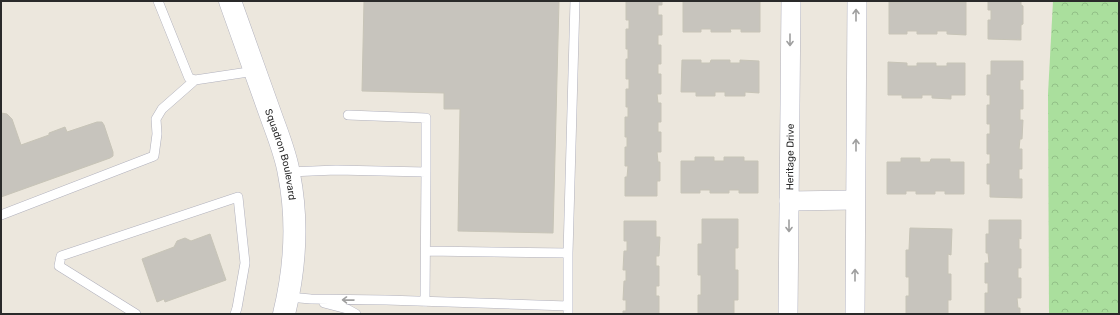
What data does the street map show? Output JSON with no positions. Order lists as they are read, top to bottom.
{
  "streets": {
    "street": ["Squadron Boulevard", "Heritage Drive"]
  }
}
